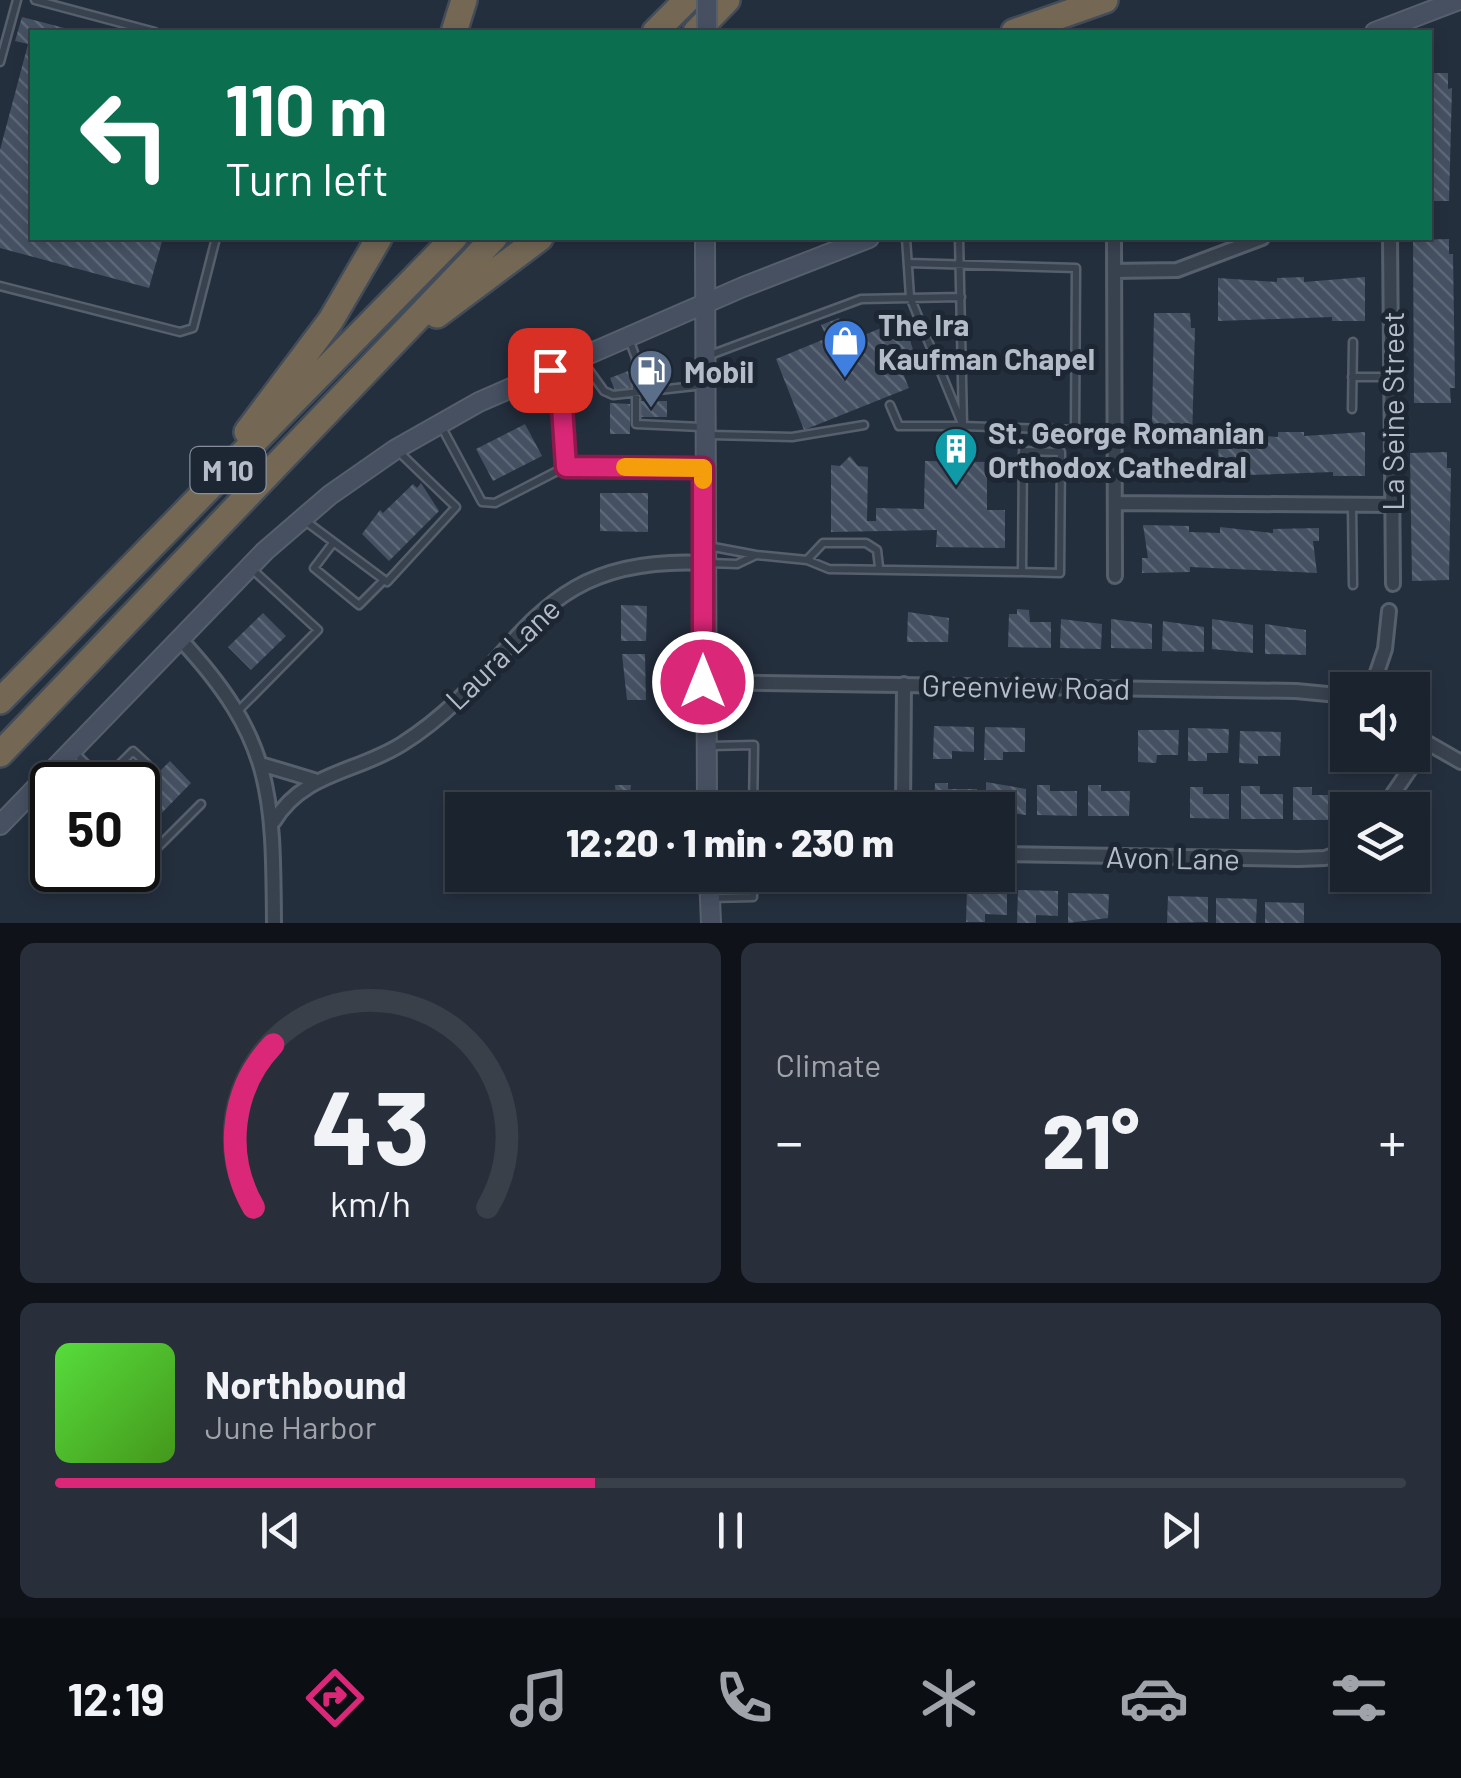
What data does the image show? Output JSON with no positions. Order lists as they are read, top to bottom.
{
  "streets": {
    "highway": ["M 10"],
    "street": [
      "La Seine Street",
      "Laura Lane",
      "Greenview Road",
      "Avon Lane"
    ]
  },
  "places": {
    "shop": ["The Ira Kaufman Chapel"],
    "fuel station": ["Mobil"],
    "building": ["St. George Romanian Orthodox Cathedral"]
  },
  "page": {
    "turn": ["110 m", "Turn left"],
    "limit": "50",
    "trip": "12:20 · 1 min · 230 m",
    "tile": "Climate",
    "heat": ["−", "21°", "+"],
    "song": ["Northbound", "June Harbor"],
    "tabs": "12:19",
    "gauge": ["43", "km/h"]
  }
}
